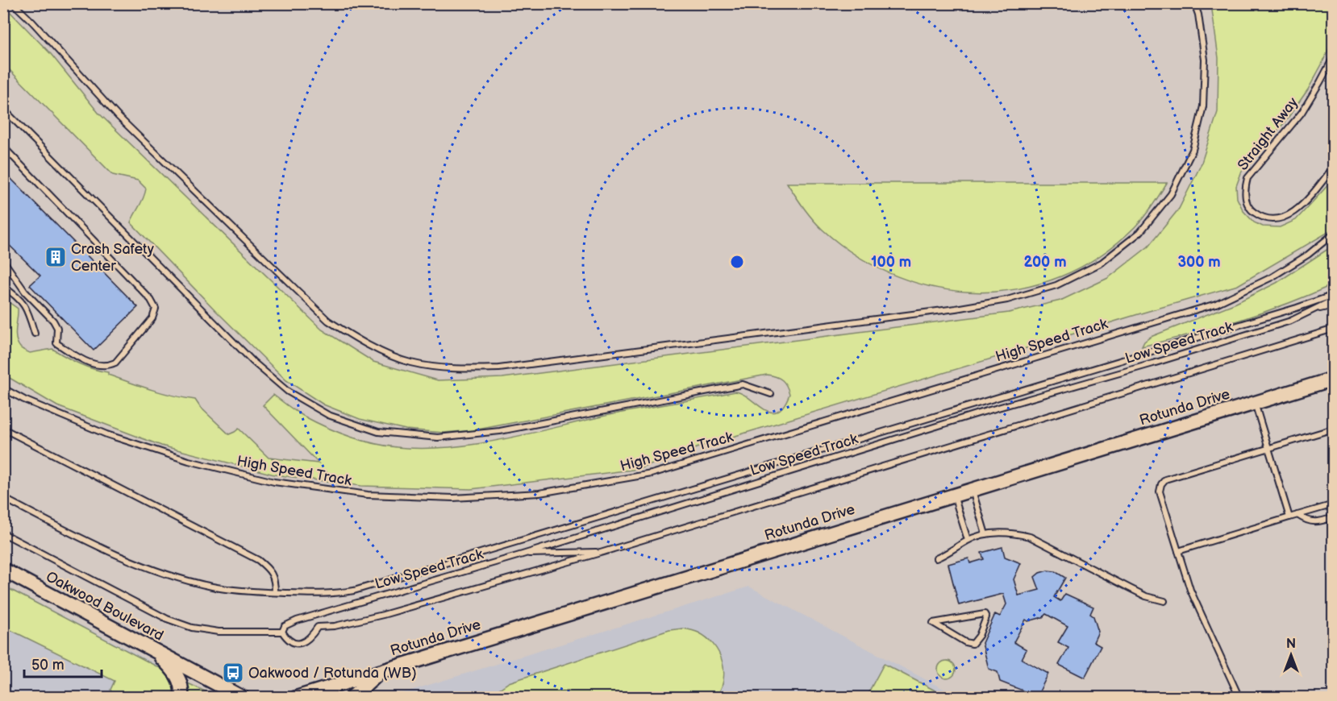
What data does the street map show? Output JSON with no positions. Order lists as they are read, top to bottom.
{
  "streets": {
    "main road": ["Rotunda Drive", "Oakwood Boulevard"],
    "lane": ["Straight Away", "High Speed Track", "Low Speed Track"]
  },
  "places": {
    "building": ["Crash Safety Center"],
    "bus stop": ["Oakwood / Rotunda (WB)"]
  },
  "scale_bar": "50 m",
  "north": "top",
  "rings": ["100 m", "200 m", "300 m"]
}
